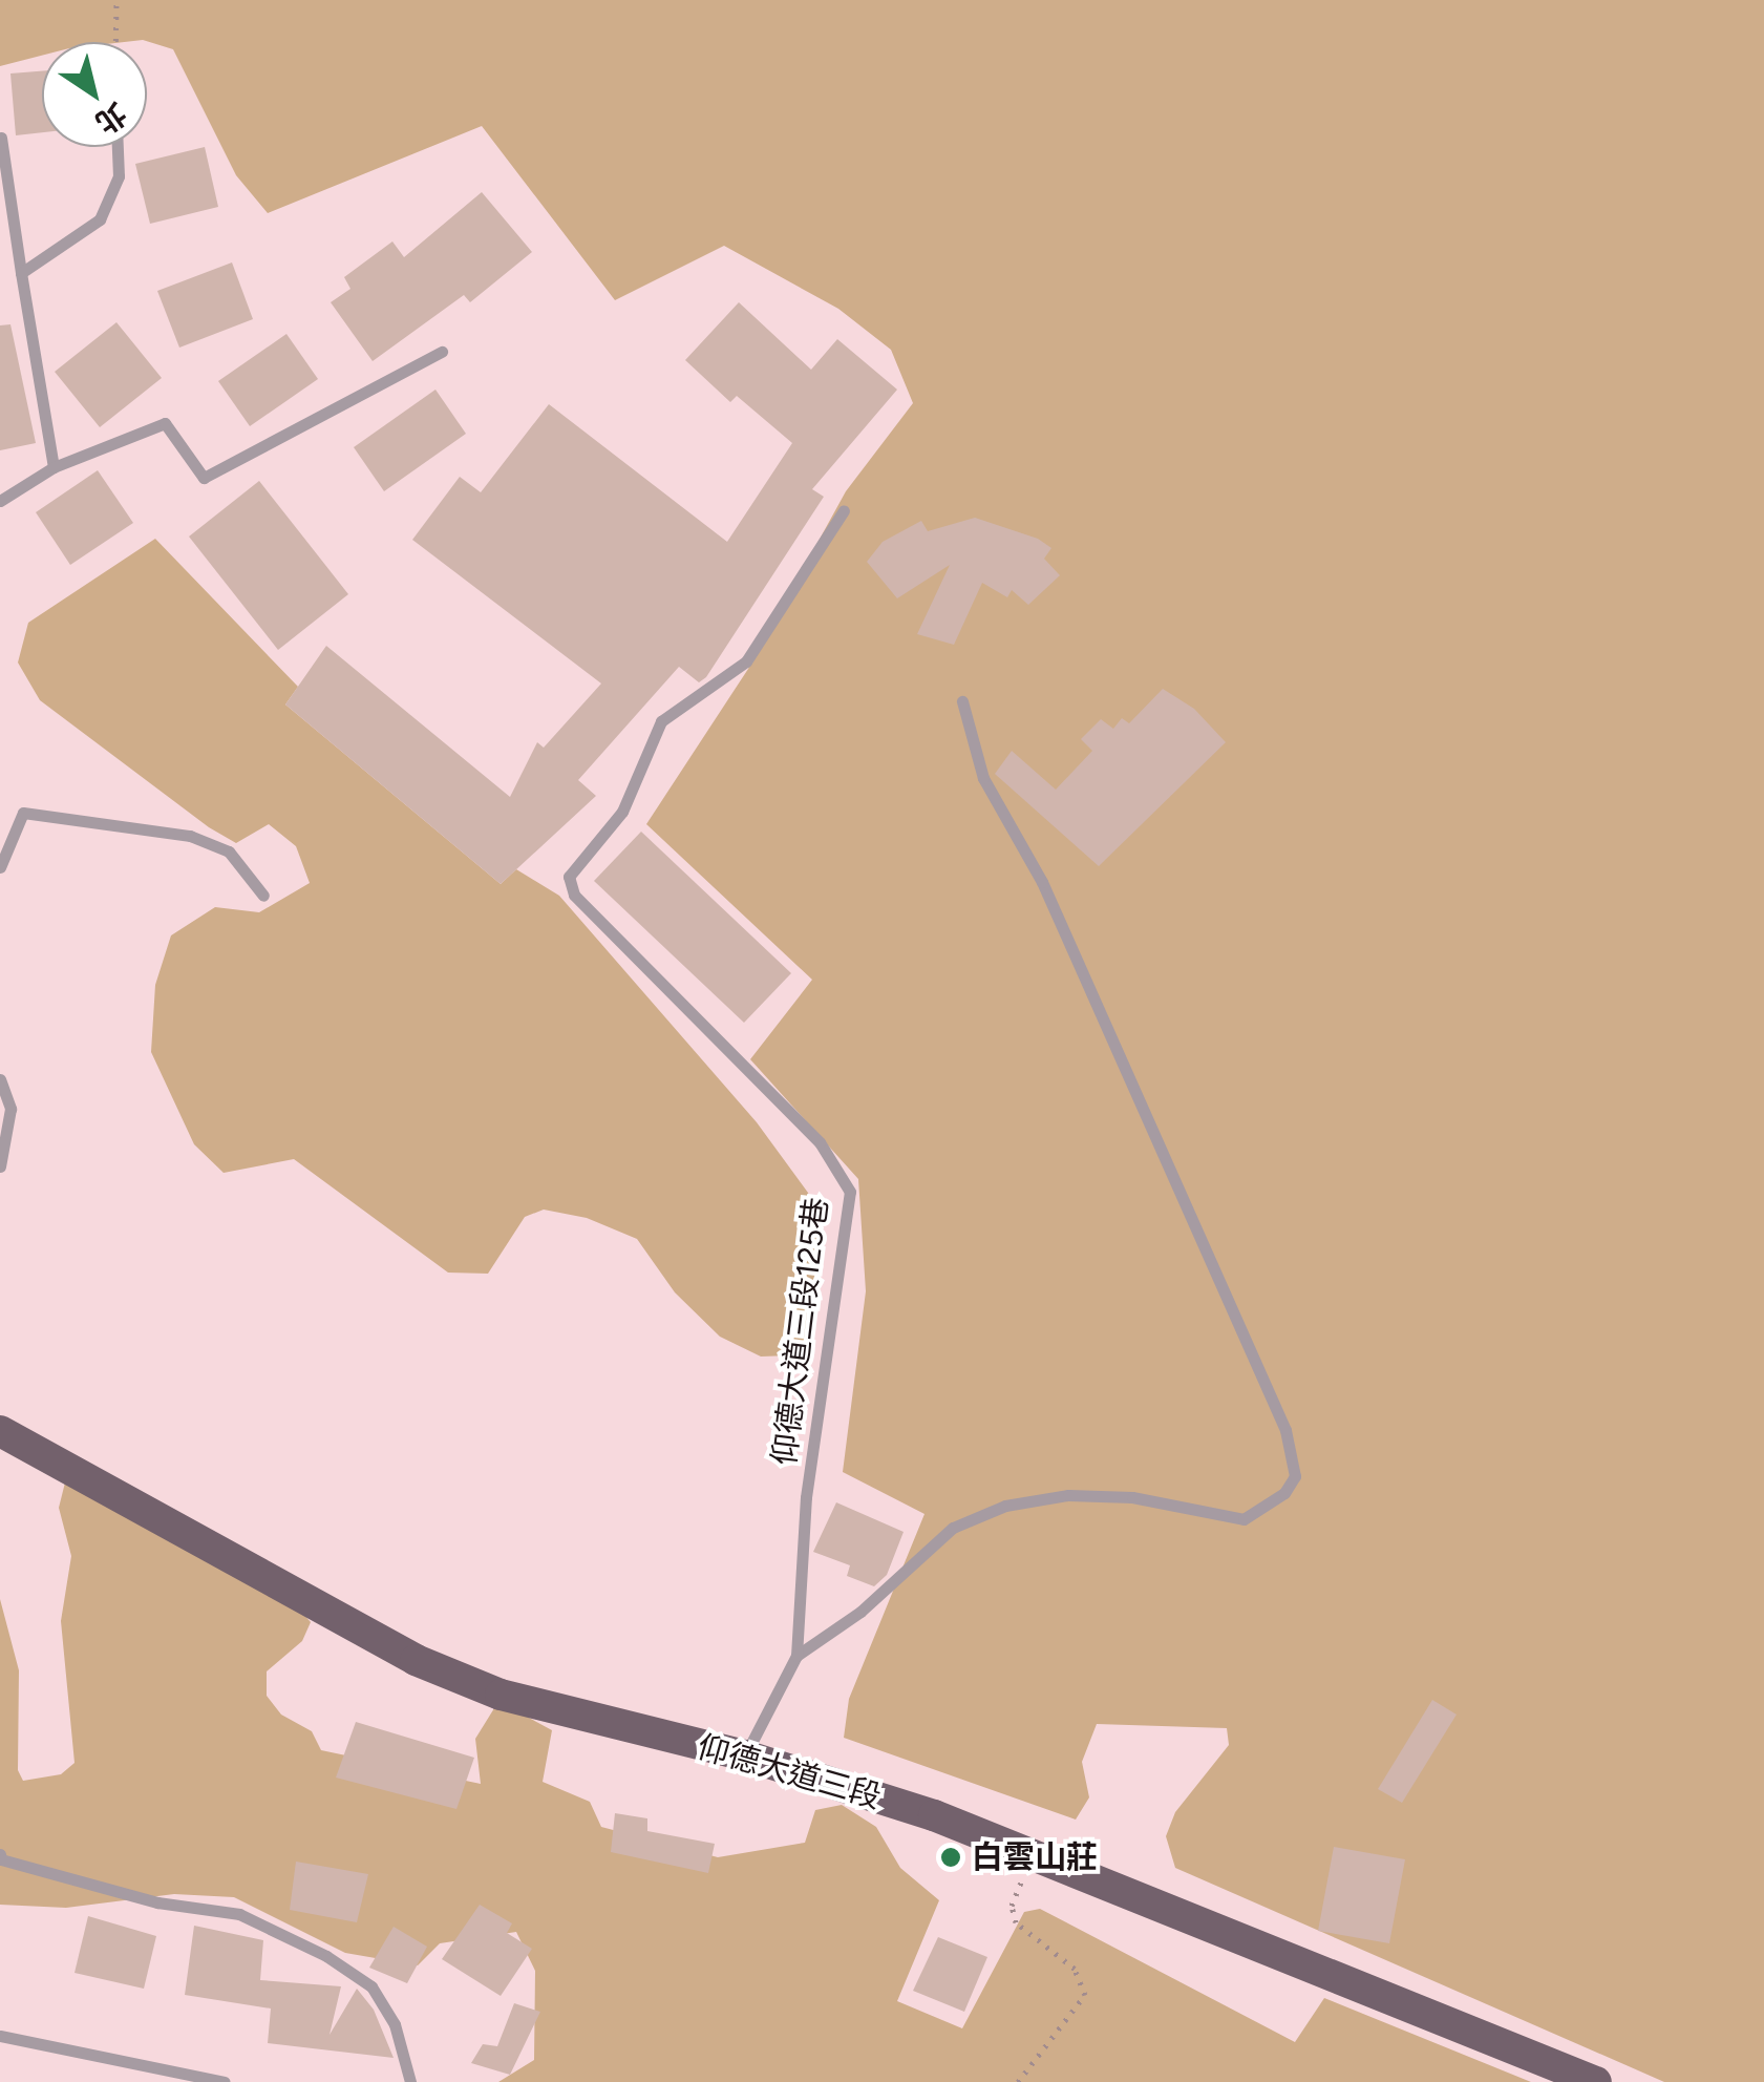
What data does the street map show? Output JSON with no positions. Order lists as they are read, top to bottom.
{
  "streets": {
    "main road": ["仰德大道三段"],
    "lane": ["仰德大道三段125巷"]
  },
  "crossings": [
    ["仰德大道三段125巷", "仰德大道三段"]
  ],
  "places": ["白雲山莊"],
  "north": "bottom right"
}
